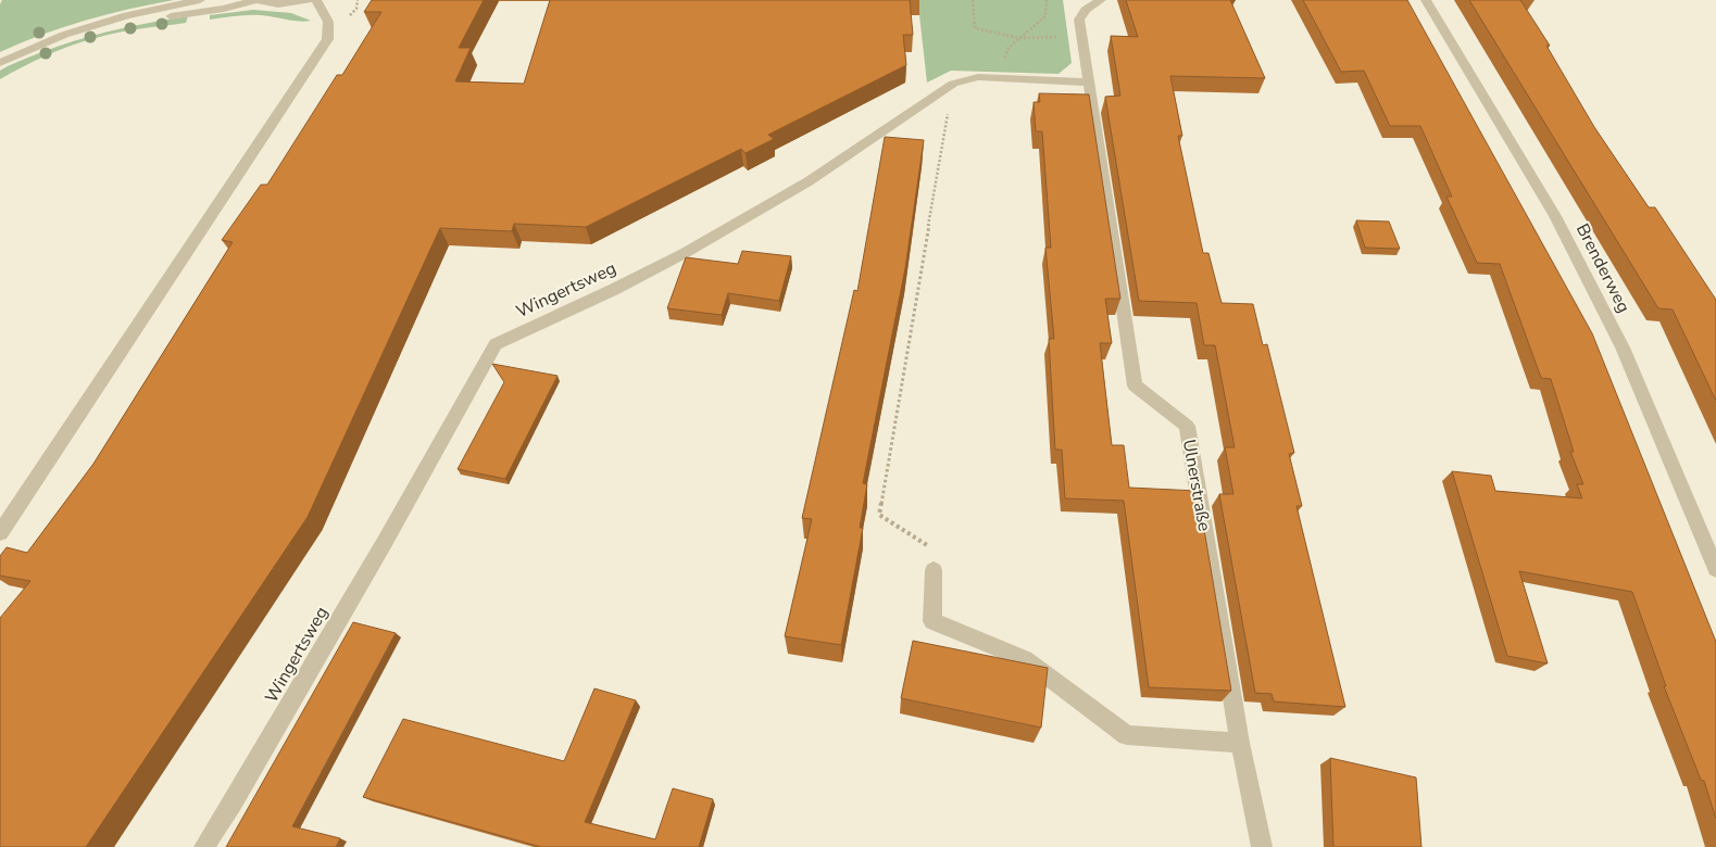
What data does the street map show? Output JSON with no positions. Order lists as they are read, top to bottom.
{
  "streets": {
    "street": ["Brenderweg", "Wingertsweg", "Ulnerstraße"]
  },
  "crossings": [
    ["Wingertsweg", "Ulnerstraße"]
  ]
}
